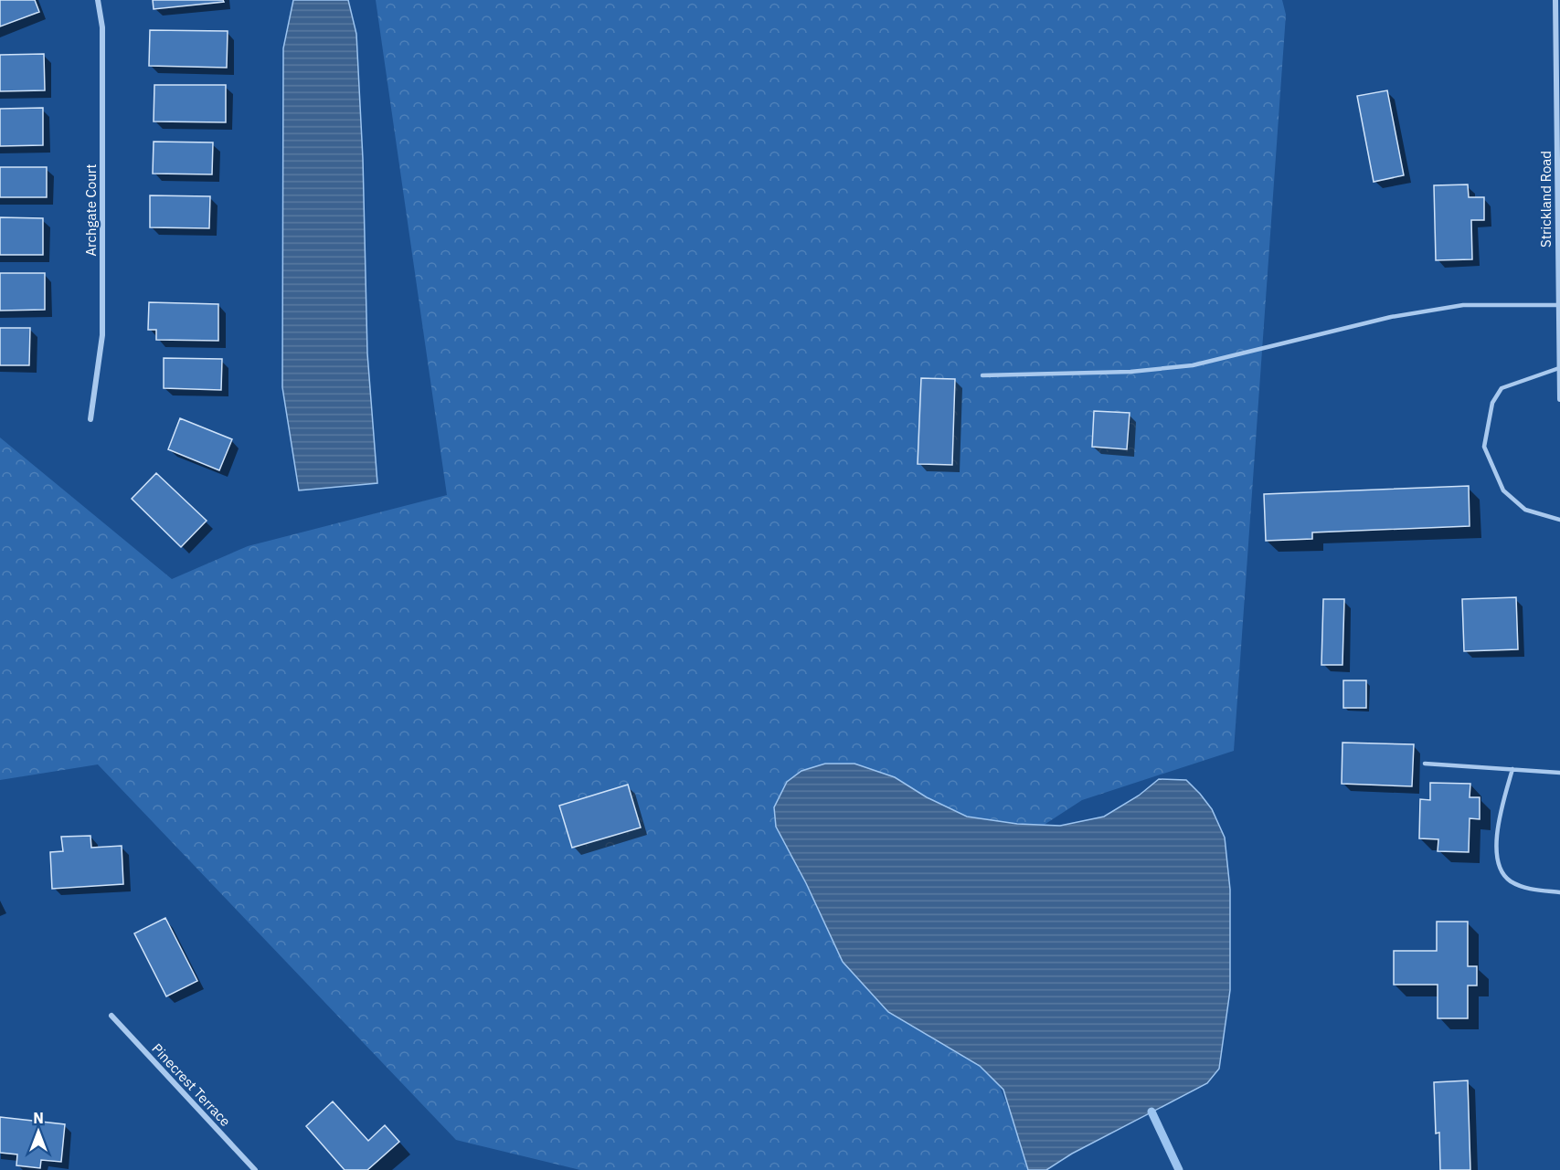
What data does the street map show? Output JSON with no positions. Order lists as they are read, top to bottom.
{
  "streets": {
    "street": ["Strickland Road", "Archgate Court", "Pinecrest Terrace"]
  },
  "north": "top"
}
